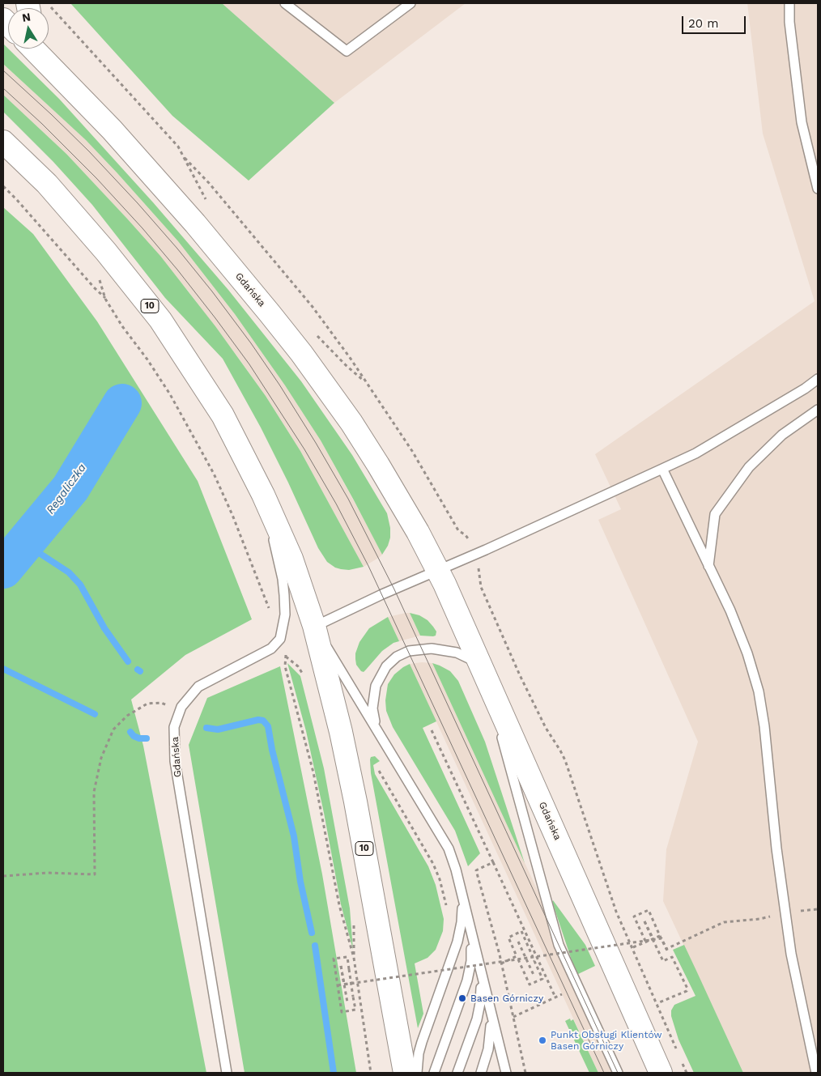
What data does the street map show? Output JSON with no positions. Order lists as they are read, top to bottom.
{
  "streets": {
    "main road": ["Gdańska", "10"]
  },
  "water": ["Regaliczka"],
  "places": ["Basen Górniczy", "Punkt Obsługi Klientów Basen Górniczy"],
  "scale_bar": "20 m",
  "north": "top"
}
